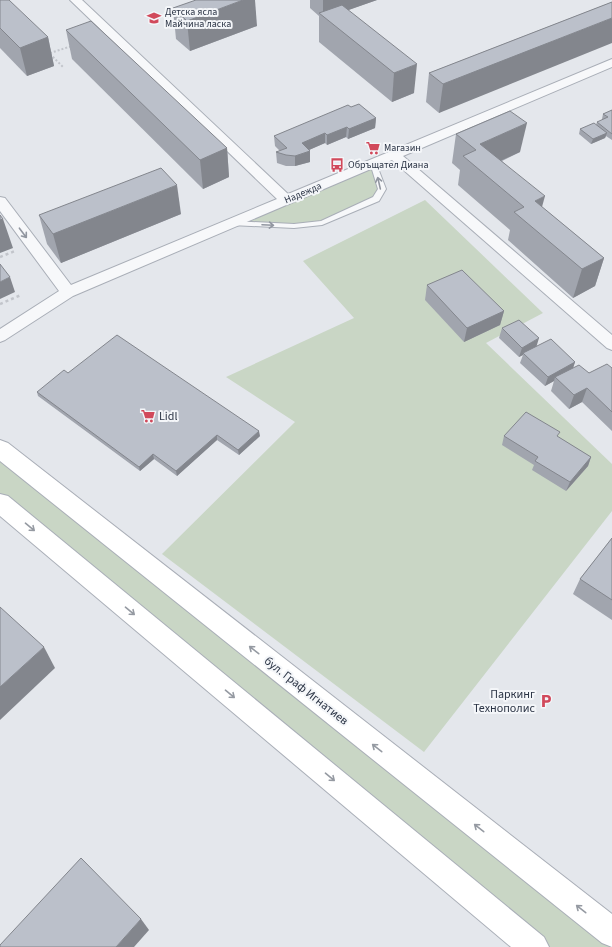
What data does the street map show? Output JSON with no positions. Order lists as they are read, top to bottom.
{
  "streets": {
    "main road": ["бул. Граф Игнатиев"],
    "street": ["Надежда"]
  },
  "places": {
    "school or university": ["Детска ясла Майчина ласка"],
    "supermarket": ["Магазин", "Lidl"],
    "bus stop": ["Обръщател Диана"],
    "parking": ["Паркинг Технополис"]
  }
}
